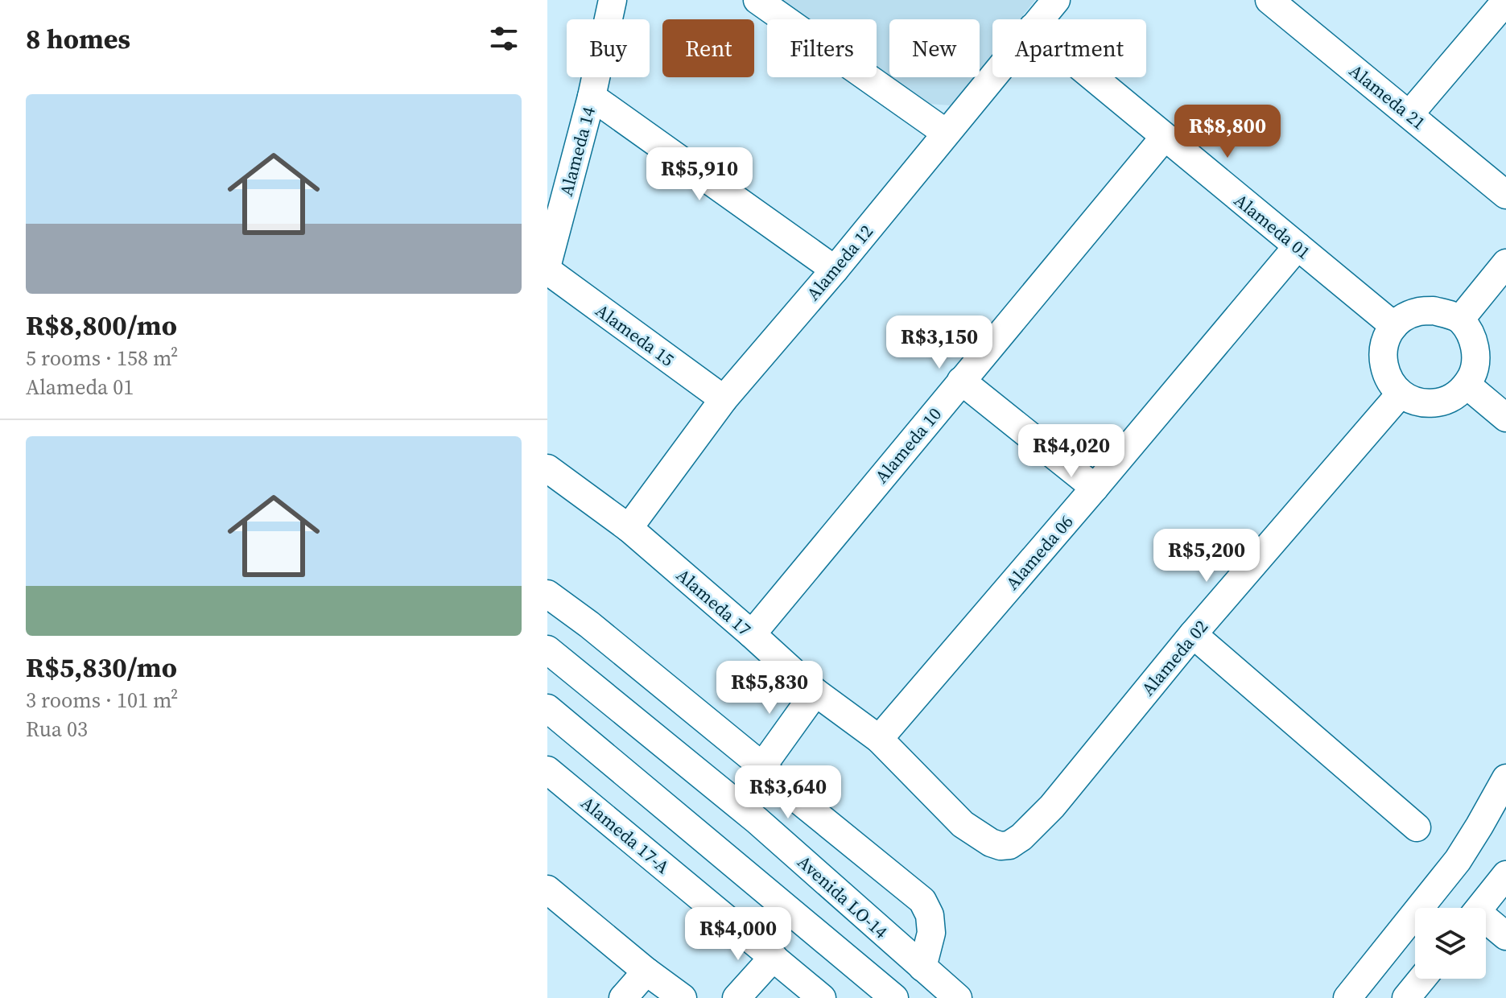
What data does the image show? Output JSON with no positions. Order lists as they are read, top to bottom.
{
  "streets": {
    "street": [
      "Alameda 21",
      "Alameda 14",
      "Alameda 01",
      "Alameda 12",
      "Alameda 15",
      "Alameda 10",
      "Alameda 06",
      "Alameda 17",
      "Alameda 02",
      "Alameda 17-A",
      "Avenida LO-14"
    ]
  },
  "crossings": [
    ["Alameda 01", "Alameda 10"],
    ["Alameda 01", "Alameda 06"],
    ["Alameda 01", "Alameda 02"],
    ["Alameda 12", "Alameda 15"],
    ["Alameda 12", "Alameda 17"],
    ["Alameda 10", "Alameda 17"],
    ["Alameda 06", "Alameda 17"],
    ["Alameda 17", "Alameda 02"]
  ],
  "page": {
    "heading": "8 homes",
    "chip": [
      "Buy",
      "Rent",
      "Filters",
      "New",
      "Apartment"
    ],
    "list": [
      {
        "name": "R$8,800/mo",
        "note": "5 rooms · 158 m² · Alameda 01"
      },
      {
        "name": "R$5,830/mo",
        "note": "3 rooms · 101 m² · Rua 03"
      }
    ],
    "price": [
      "R$8,800",
      "R$5,910",
      "R$3,150",
      "R$4,020",
      "R$5,200",
      "R$5,830",
      "R$3,640",
      "R$4,000"
    ]
  }
}
